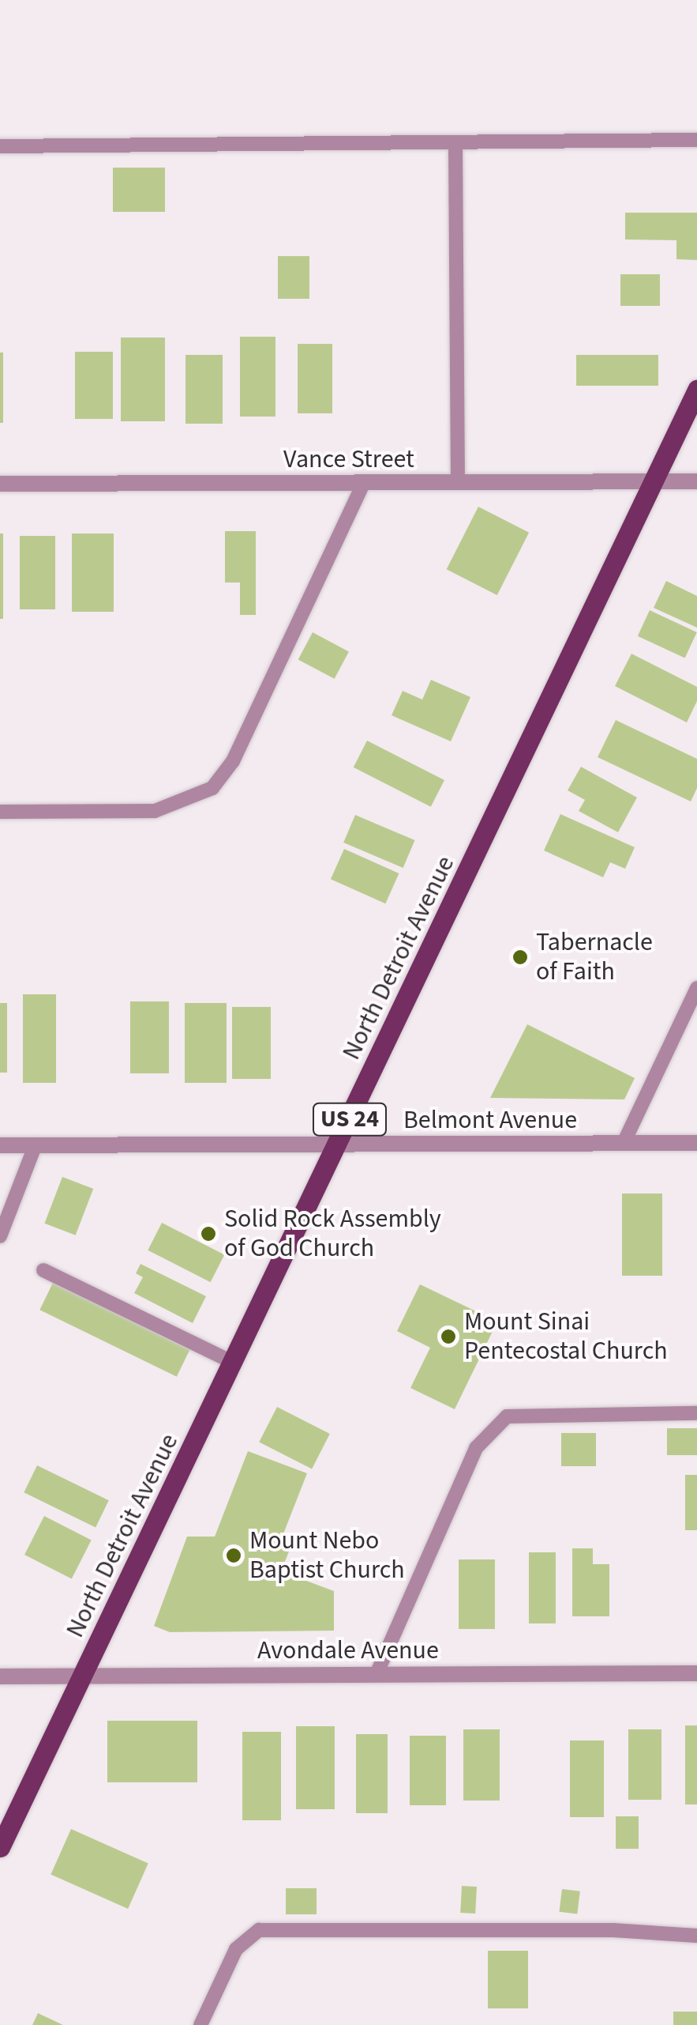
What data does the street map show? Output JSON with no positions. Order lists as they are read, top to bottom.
{
  "streets": {
    "main road": ["North Detroit Avenue", "US 24"],
    "street": ["Vance Street", "Belmont Avenue", "Avondale Avenue"]
  },
  "crossings": [
    ["Vance Street", "North Detroit Avenue"],
    ["North Detroit Avenue", "Belmont Avenue"],
    ["North Detroit Avenue", "Avondale Avenue"]
  ],
  "places": [
    "Tabernacle of Faith",
    "Solid Rock Assembly of God Church",
    "Mount Sinai Pentecostal Church",
    "Mount Nebo Baptist Church"
  ]
}
